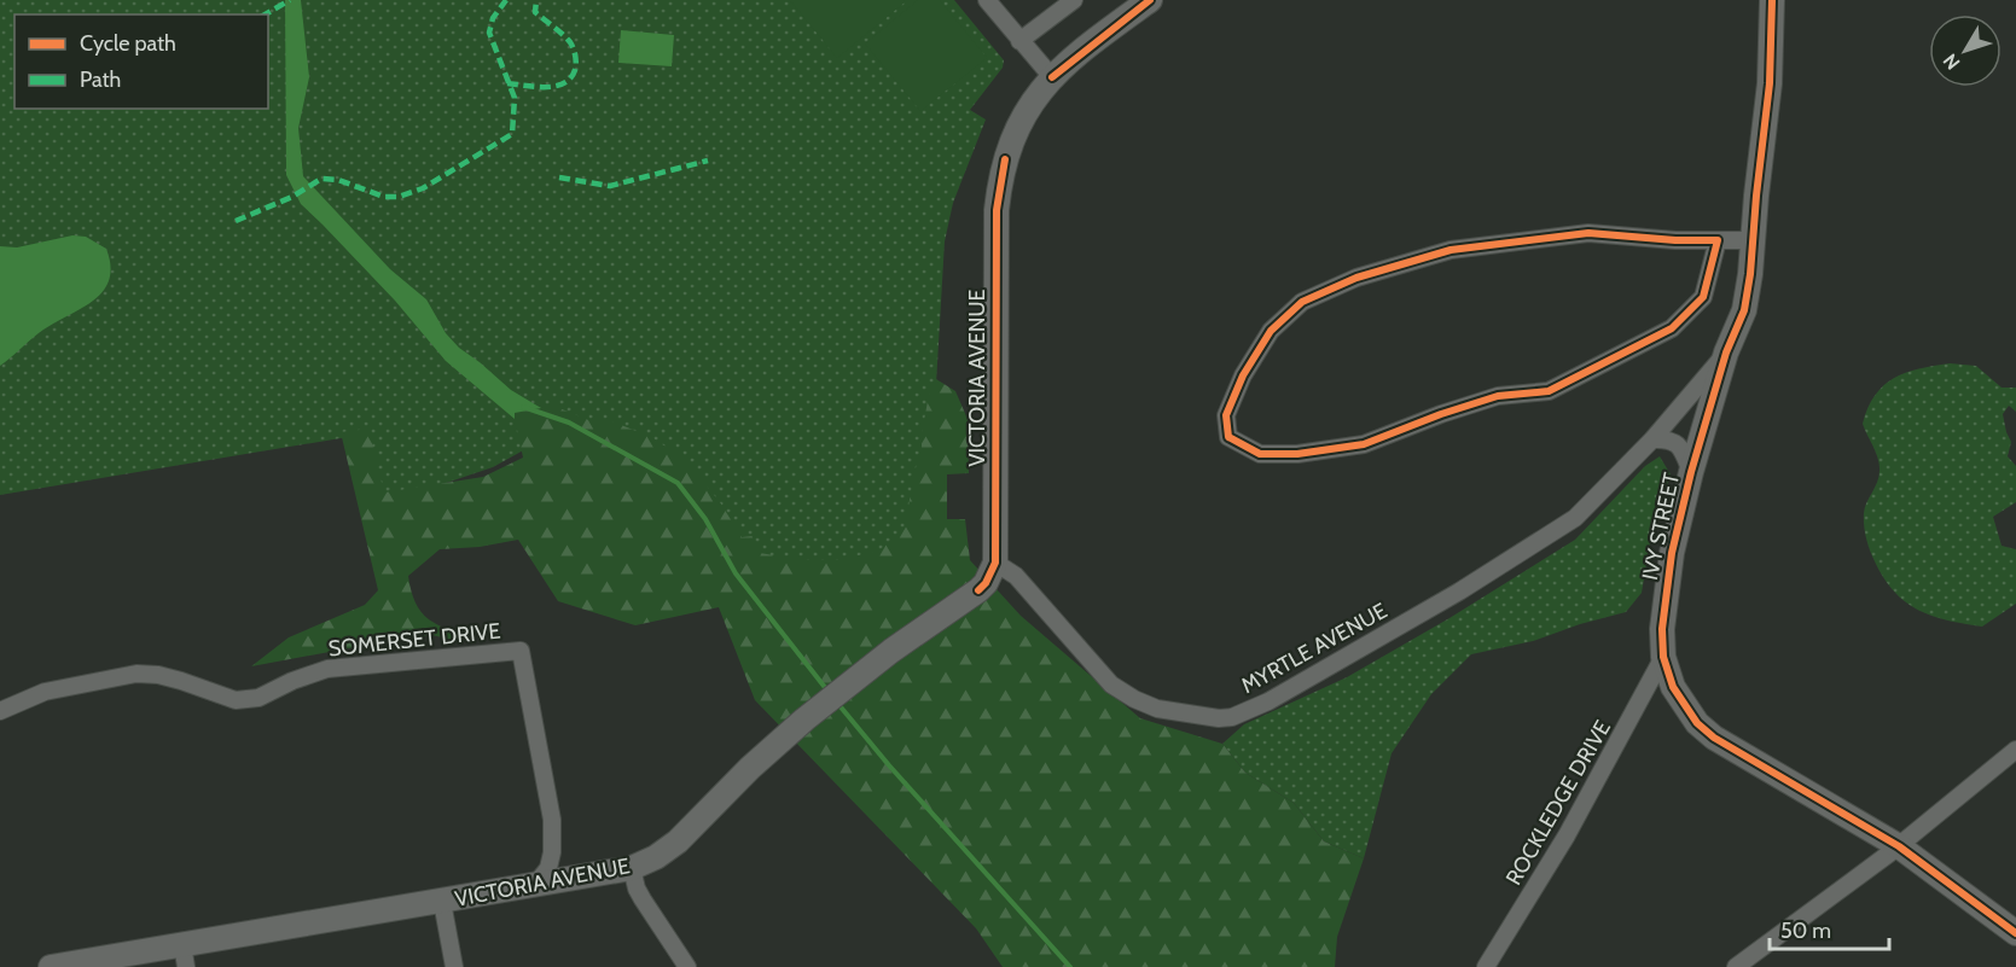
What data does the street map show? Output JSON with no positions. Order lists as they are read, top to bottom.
{
  "streets": {
    "street": [
      "VICTORIA AVENUE",
      "IVY STREET",
      "SOMERSET DRIVE",
      "MYRTLE AVENUE",
      "ROCKLEDGE DRIVE"
    ]
  },
  "crossings": [
    ["VICTORIA AVENUE", "SOMERSET DRIVE"],
    ["VICTORIA AVENUE", "MYRTLE AVENUE"],
    ["IVY STREET", "MYRTLE AVENUE"],
    ["IVY STREET", "ROCKLEDGE DRIVE"]
  ],
  "legend": ["Cycle path", "Path"],
  "scale_bar": "50 m",
  "north": "bottom left"
}
